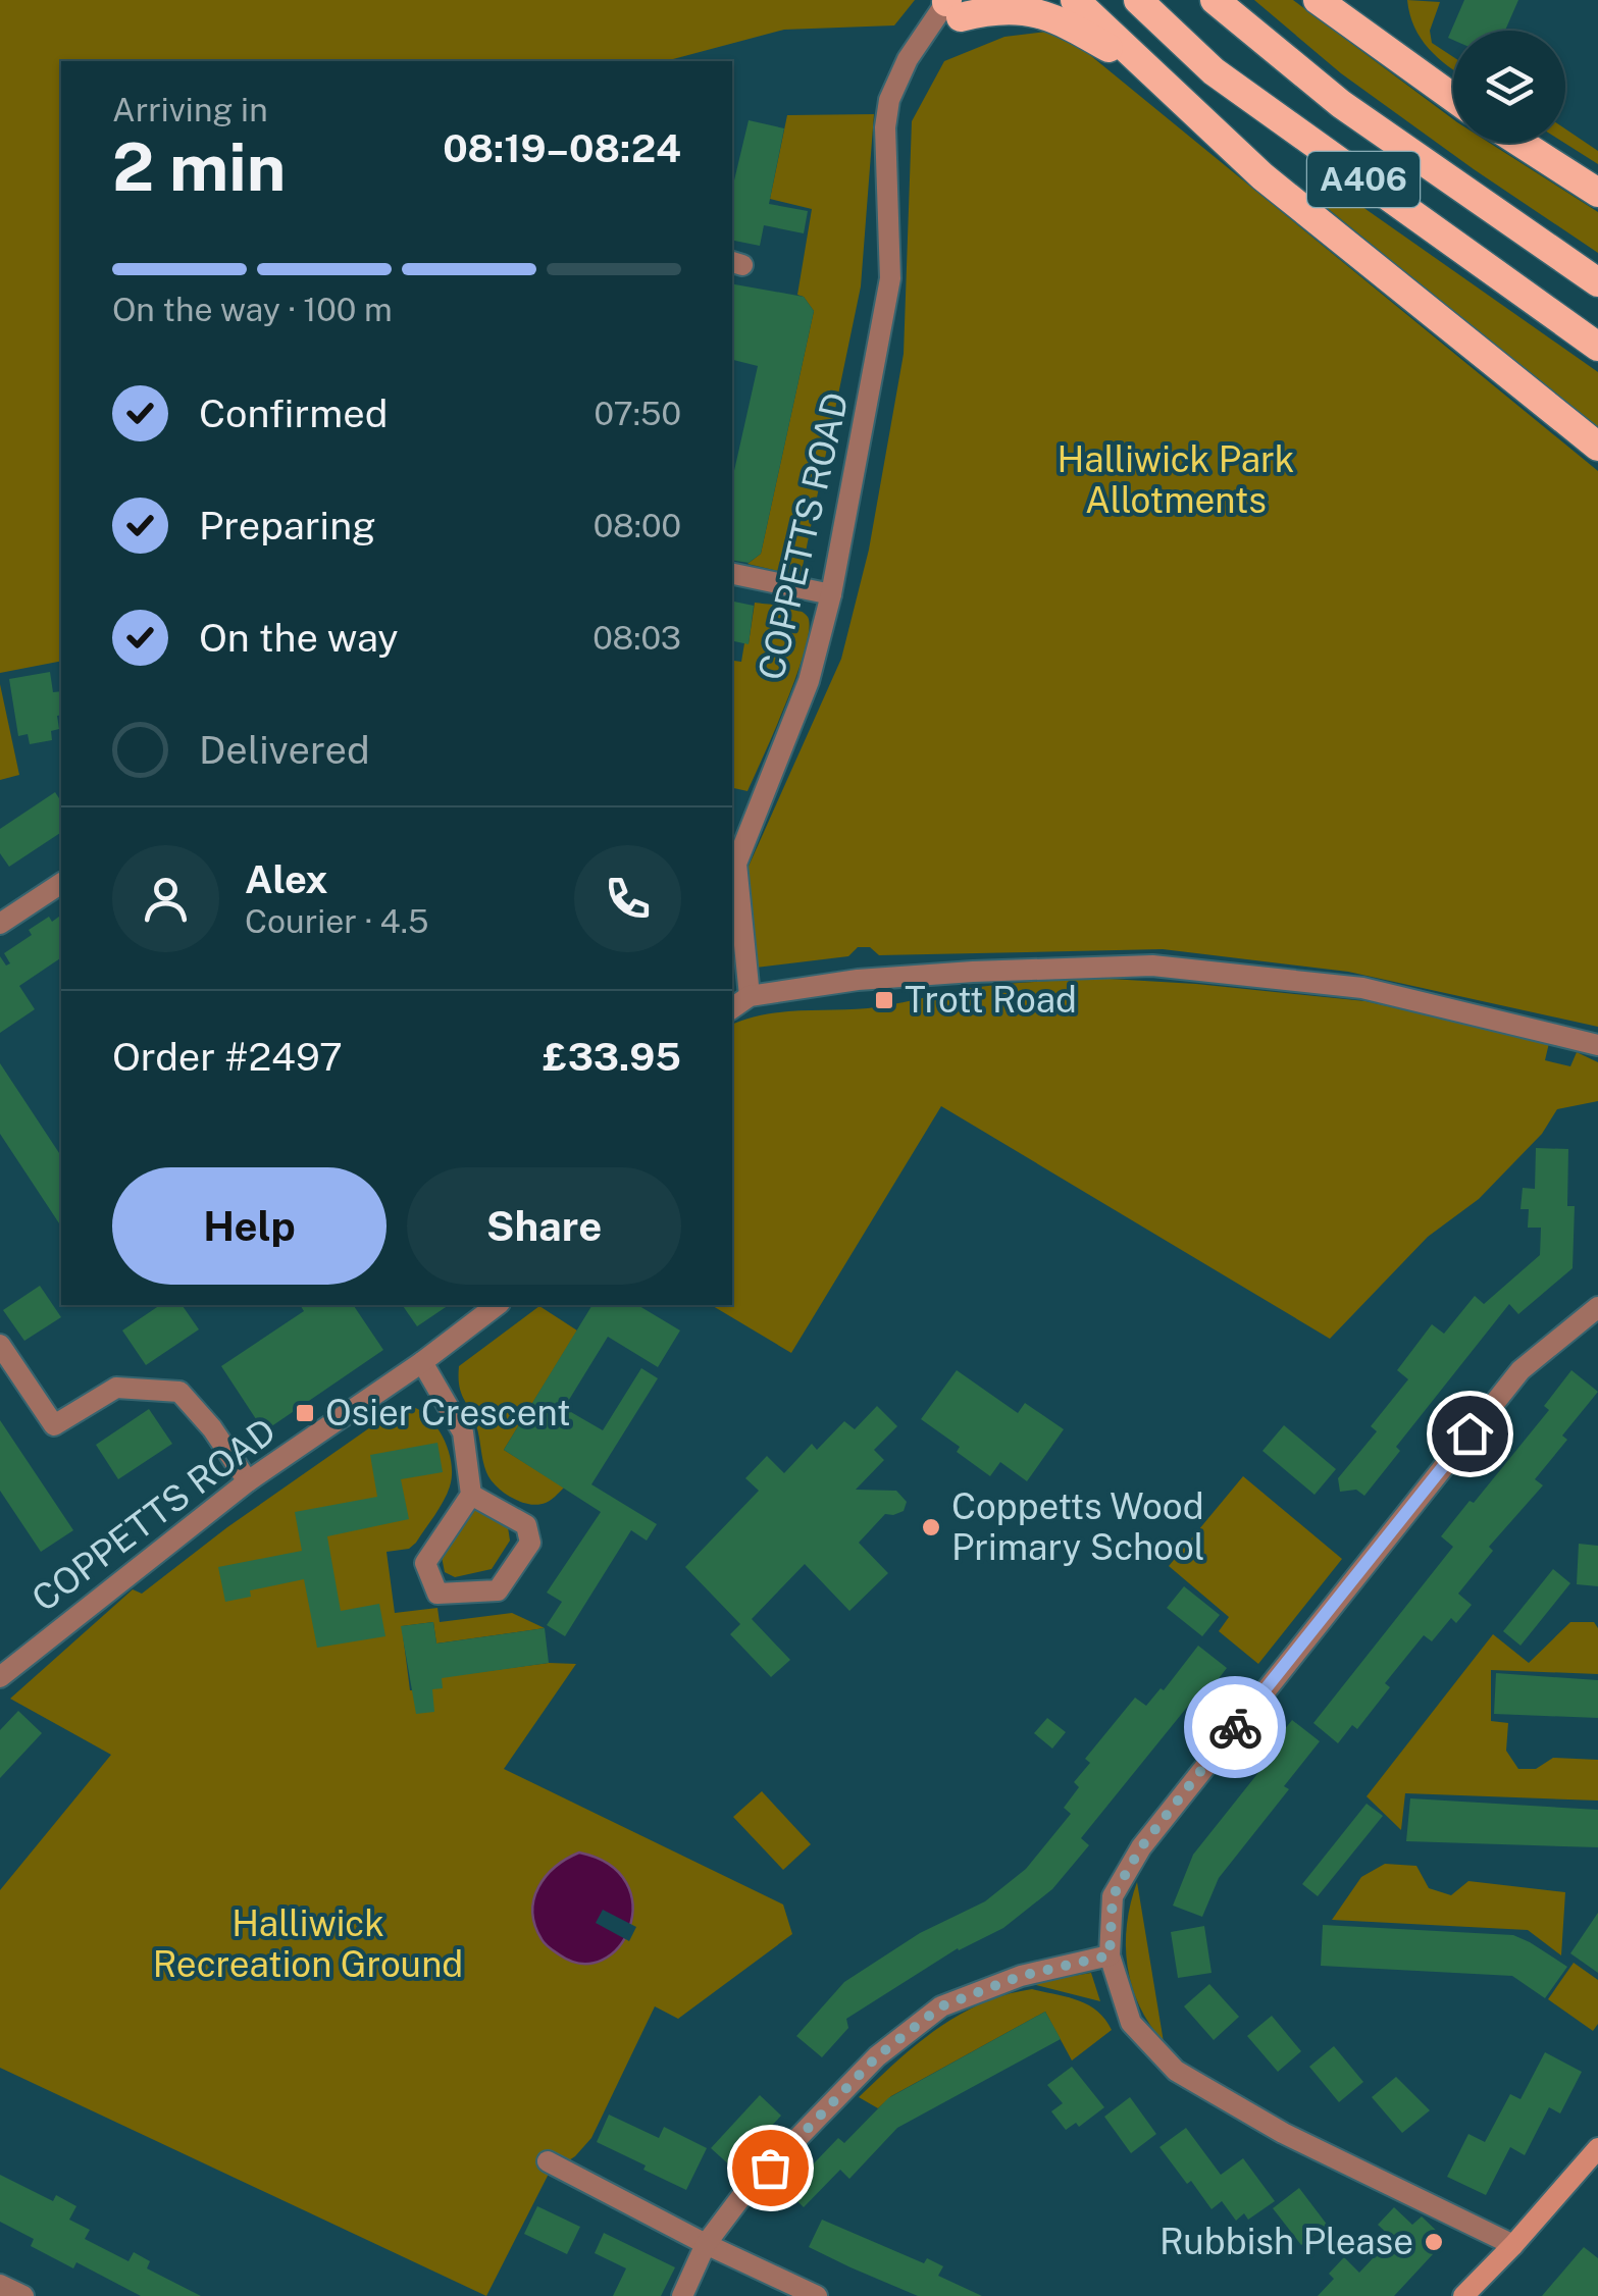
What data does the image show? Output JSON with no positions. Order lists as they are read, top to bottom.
{
  "streets": {
    "highway": ["A406"],
    "street": ["COPPETTS ROAD"]
  },
  "parks": ["Halliwick Park Allotments", "Halliwick Recreation Ground"],
  "places": {
    "transit": ["Trott Road", "Osier Crescent"],
    "other": ["Coppetts Wood Primary School", "Rubbish Please"]
  },
  "page": {
    "heading": ["2 min", "Arriving in", "08:19–08:24"],
    "panel": [
      "Alex",
      "Courier · 4.5",
      "Order #2497",
      "£33.95"
    ],
    "bar": "On the way · 100 m",
    "list": [
      ["Confirmed", "07:50"],
      ["Preparing", "08:00"],
      ["On the way", "08:03"],
      "Delivered"
    ],
    "buttons": ["Help", "Share"]
  }
}
